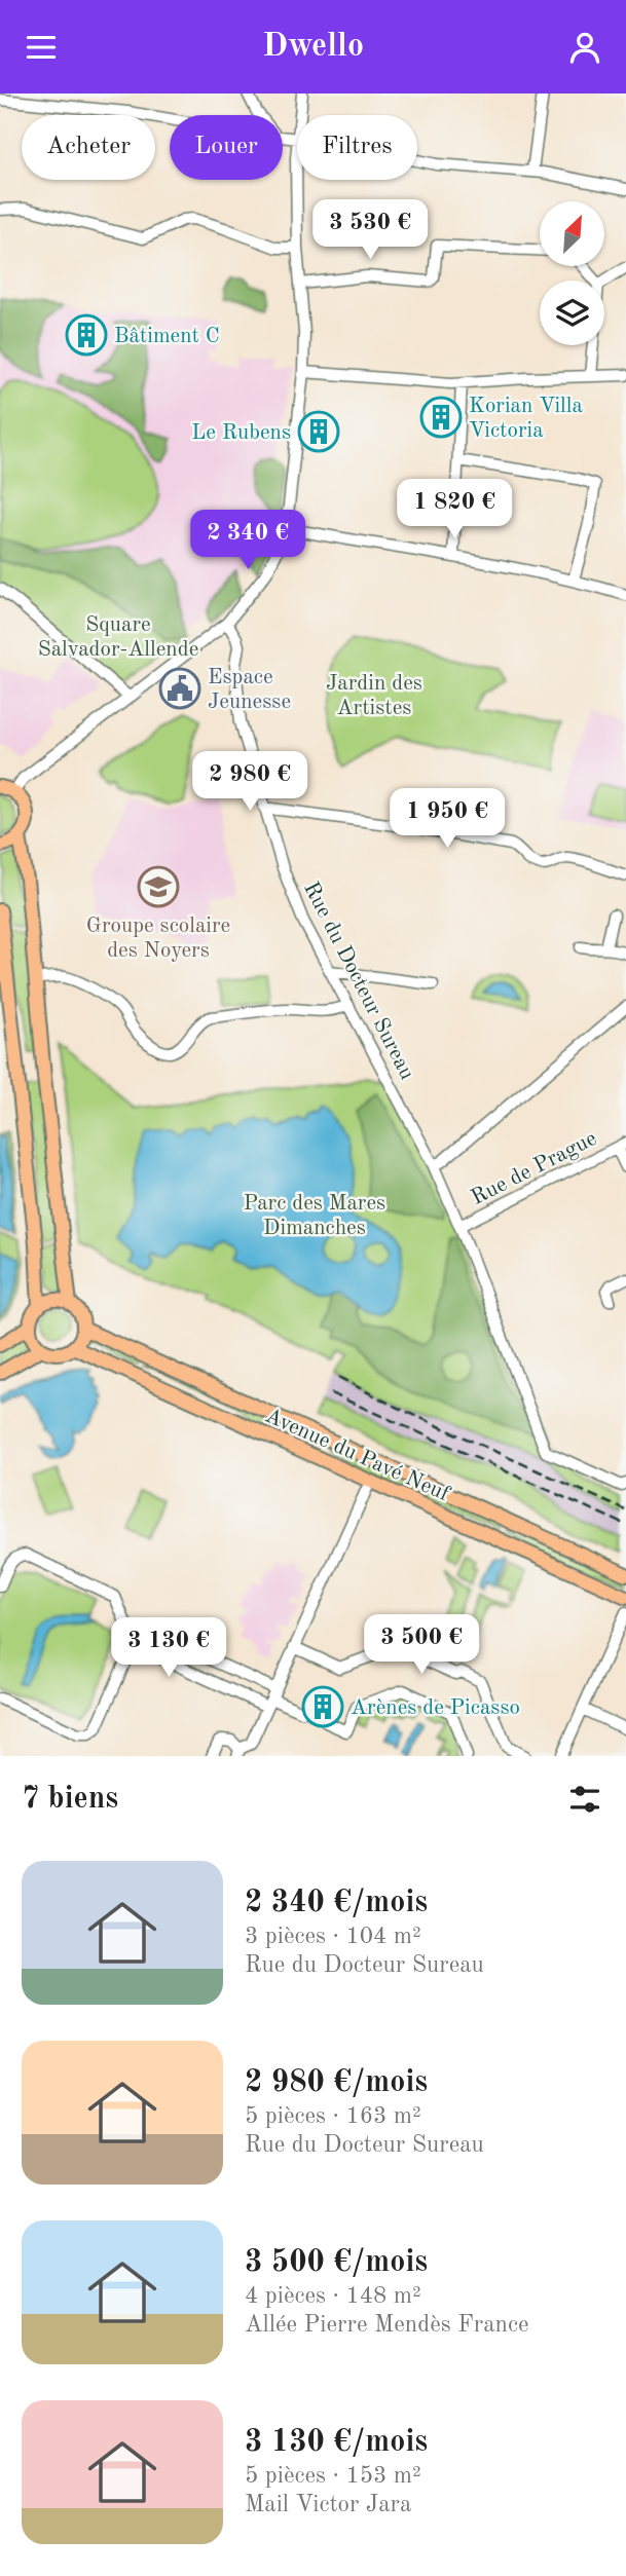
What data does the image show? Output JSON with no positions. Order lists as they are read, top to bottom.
{
  "streets": {
    "main road": ["Avenue du Pavé Neuf"],
    "street": ["Rue du Docteur Sureau", "Rue de Prague"]
  },
  "crossings": [
    ["Rue du Docteur Sureau", "Rue de Prague"]
  ],
  "parks": ["Square Salvador-Allende", "Jardin des Artistes", "Parc des Mares Dimanches"],
  "places": {
    "building": [
      "Bâtiment C",
      "Korian Villa Victoria",
      "Le Rubens",
      "Arènes de Picasso"
    ],
    "public building": ["Espace Jeunesse"],
    "school or university": ["Groupe scolaire des Noyers"]
  },
  "north": "top right",
  "page": {
    "header": "Dwello",
    "chip": ["Acheter", "Louer", "Filtres"],
    "price": [
      "3 530 €",
      "1 820 €",
      "2 340 €",
      "2 980 €",
      "1 950 €",
      "3 500 €",
      "3 130 €"
    ],
    "heading": "7 biens",
    "list": [
      {
        "name": "2 340 €/mois",
        "note": "3 pièces · 104 m² · Rue du Docteur Sureau"
      },
      {
        "name": "2 980 €/mois",
        "note": "5 pièces · 163 m² · Rue du Docteur Sureau"
      },
      {
        "name": "3 500 €/mois",
        "note": "4 pièces · 148 m² · Allée Pierre Mendès France"
      },
      {
        "name": "3 130 €/mois",
        "note": "5 pièces · 153 m² · Mail Victor Jara"
      }
    ]
  }
}
